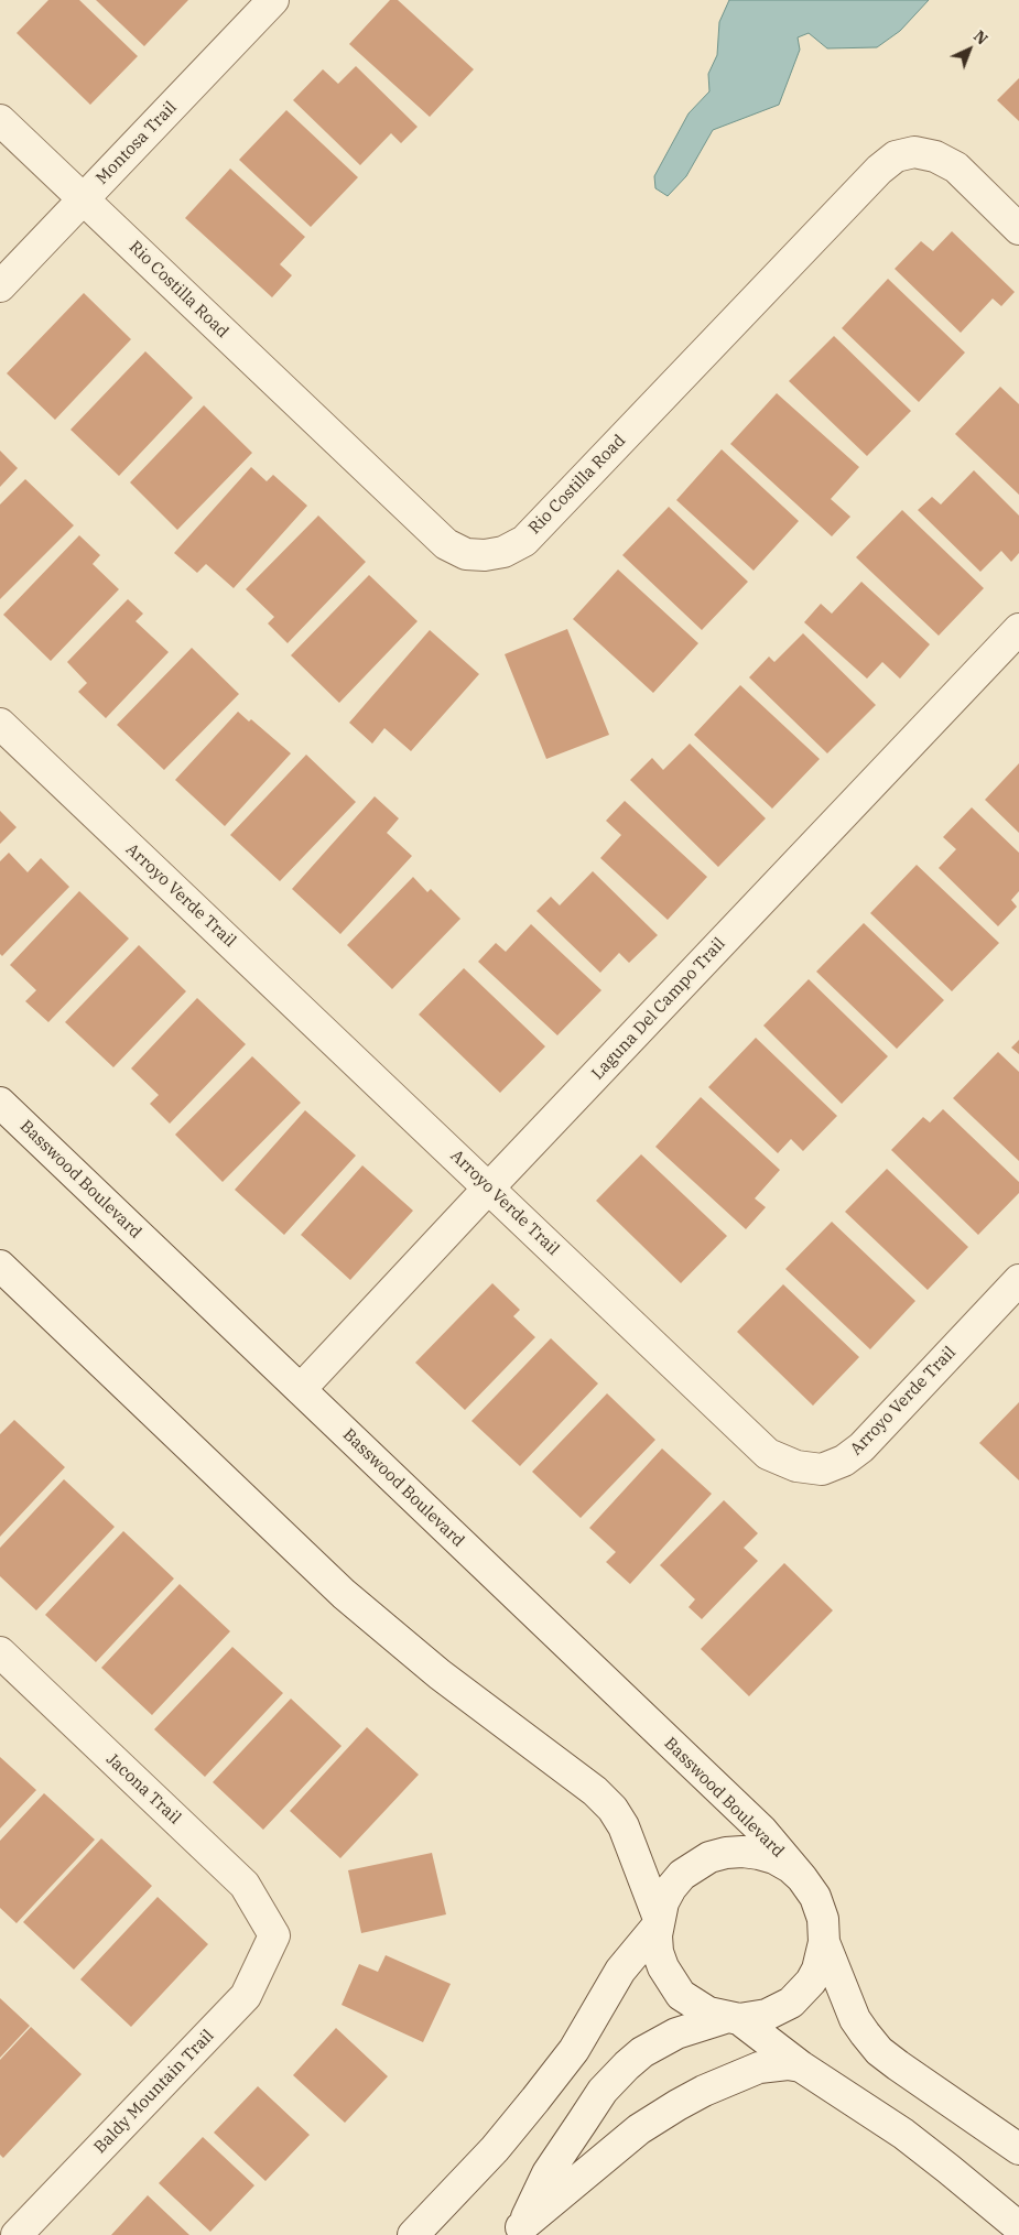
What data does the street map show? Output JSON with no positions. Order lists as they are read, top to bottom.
{
  "streets": {
    "street": [
      "Montosa Trail",
      "Rio Costilla Road",
      "Arroyo Verde Trail",
      "Laguna Del Campo Trail",
      "Basswood Boulevard",
      "Jacona Trail",
      "Baldy Mountain Trail"
    ]
  },
  "crossings": [
    ["Montosa Trail", "Rio Costilla Road"],
    ["Arroyo Verde Trail", "Laguna Del Campo Trail"],
    ["Laguna Del Campo Trail", "Basswood Boulevard"],
    ["Jacona Trail", "Baldy Mountain Trail"]
  ],
  "north": "top right"
}
